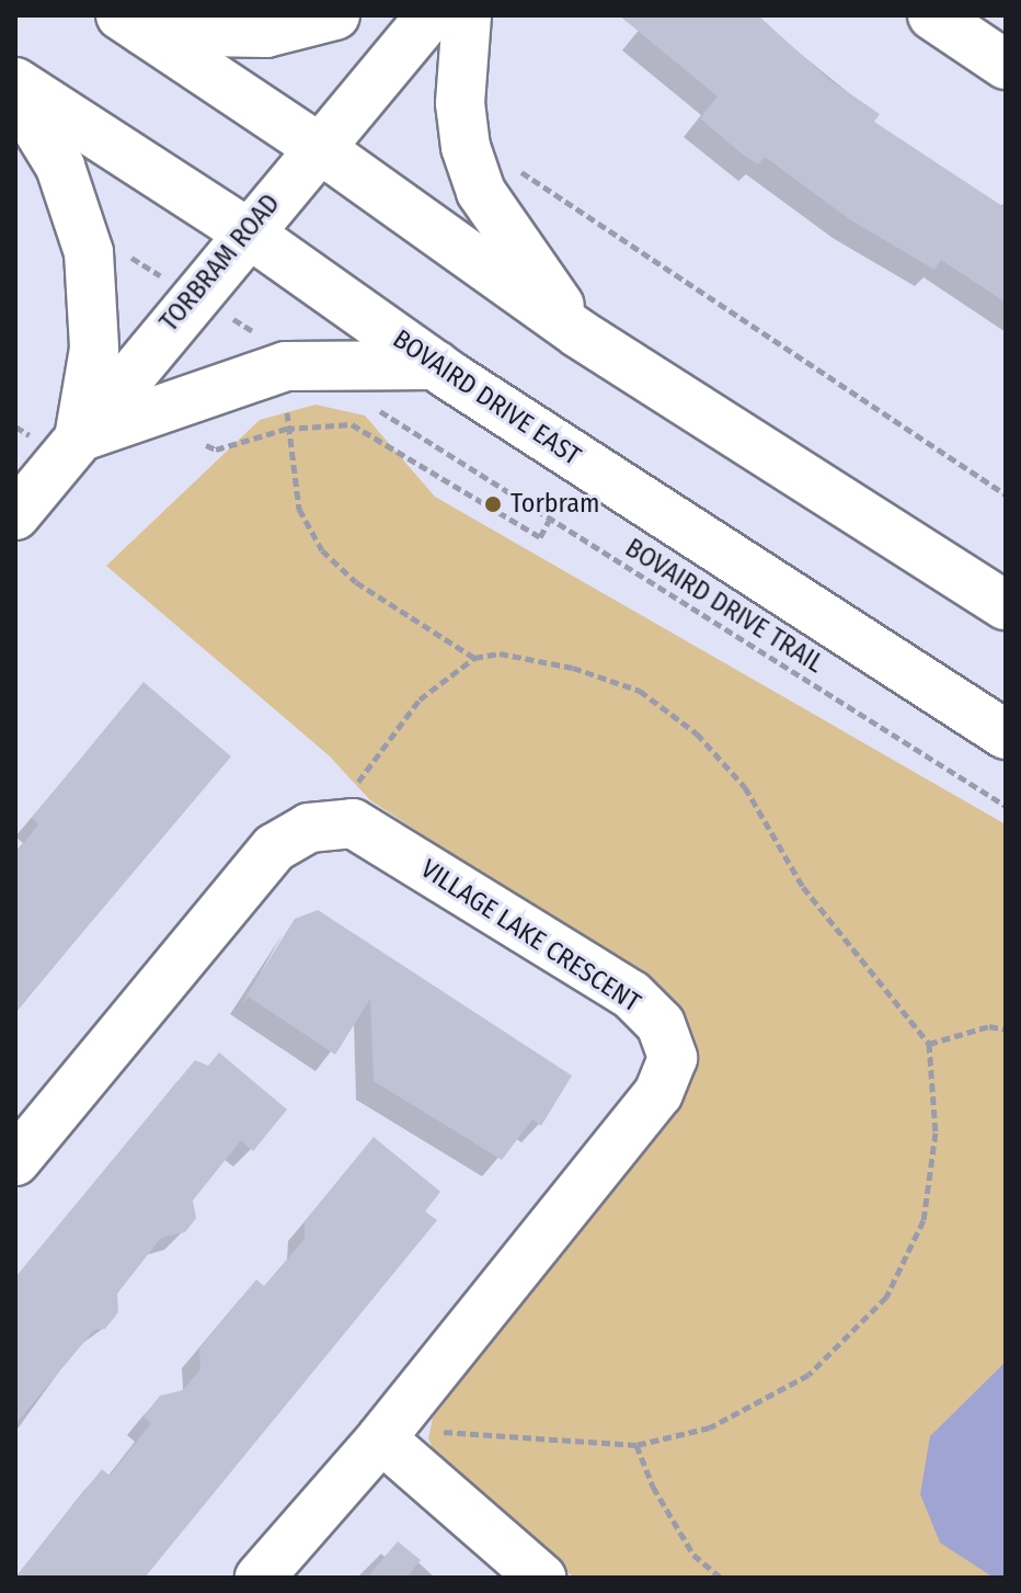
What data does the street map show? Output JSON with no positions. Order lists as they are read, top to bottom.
{
  "streets": {
    "main road": ["TORBRAM ROAD", "BOVAIRD DRIVE EAST", "VILLAGE LAKE CRESCENT"],
    "path": ["BOVAIRD DRIVE TRAIL"]
  },
  "crossings": [
    ["TORBRAM ROAD", "BOVAIRD DRIVE EAST"]
  ],
  "places": ["Torbram"]
}
